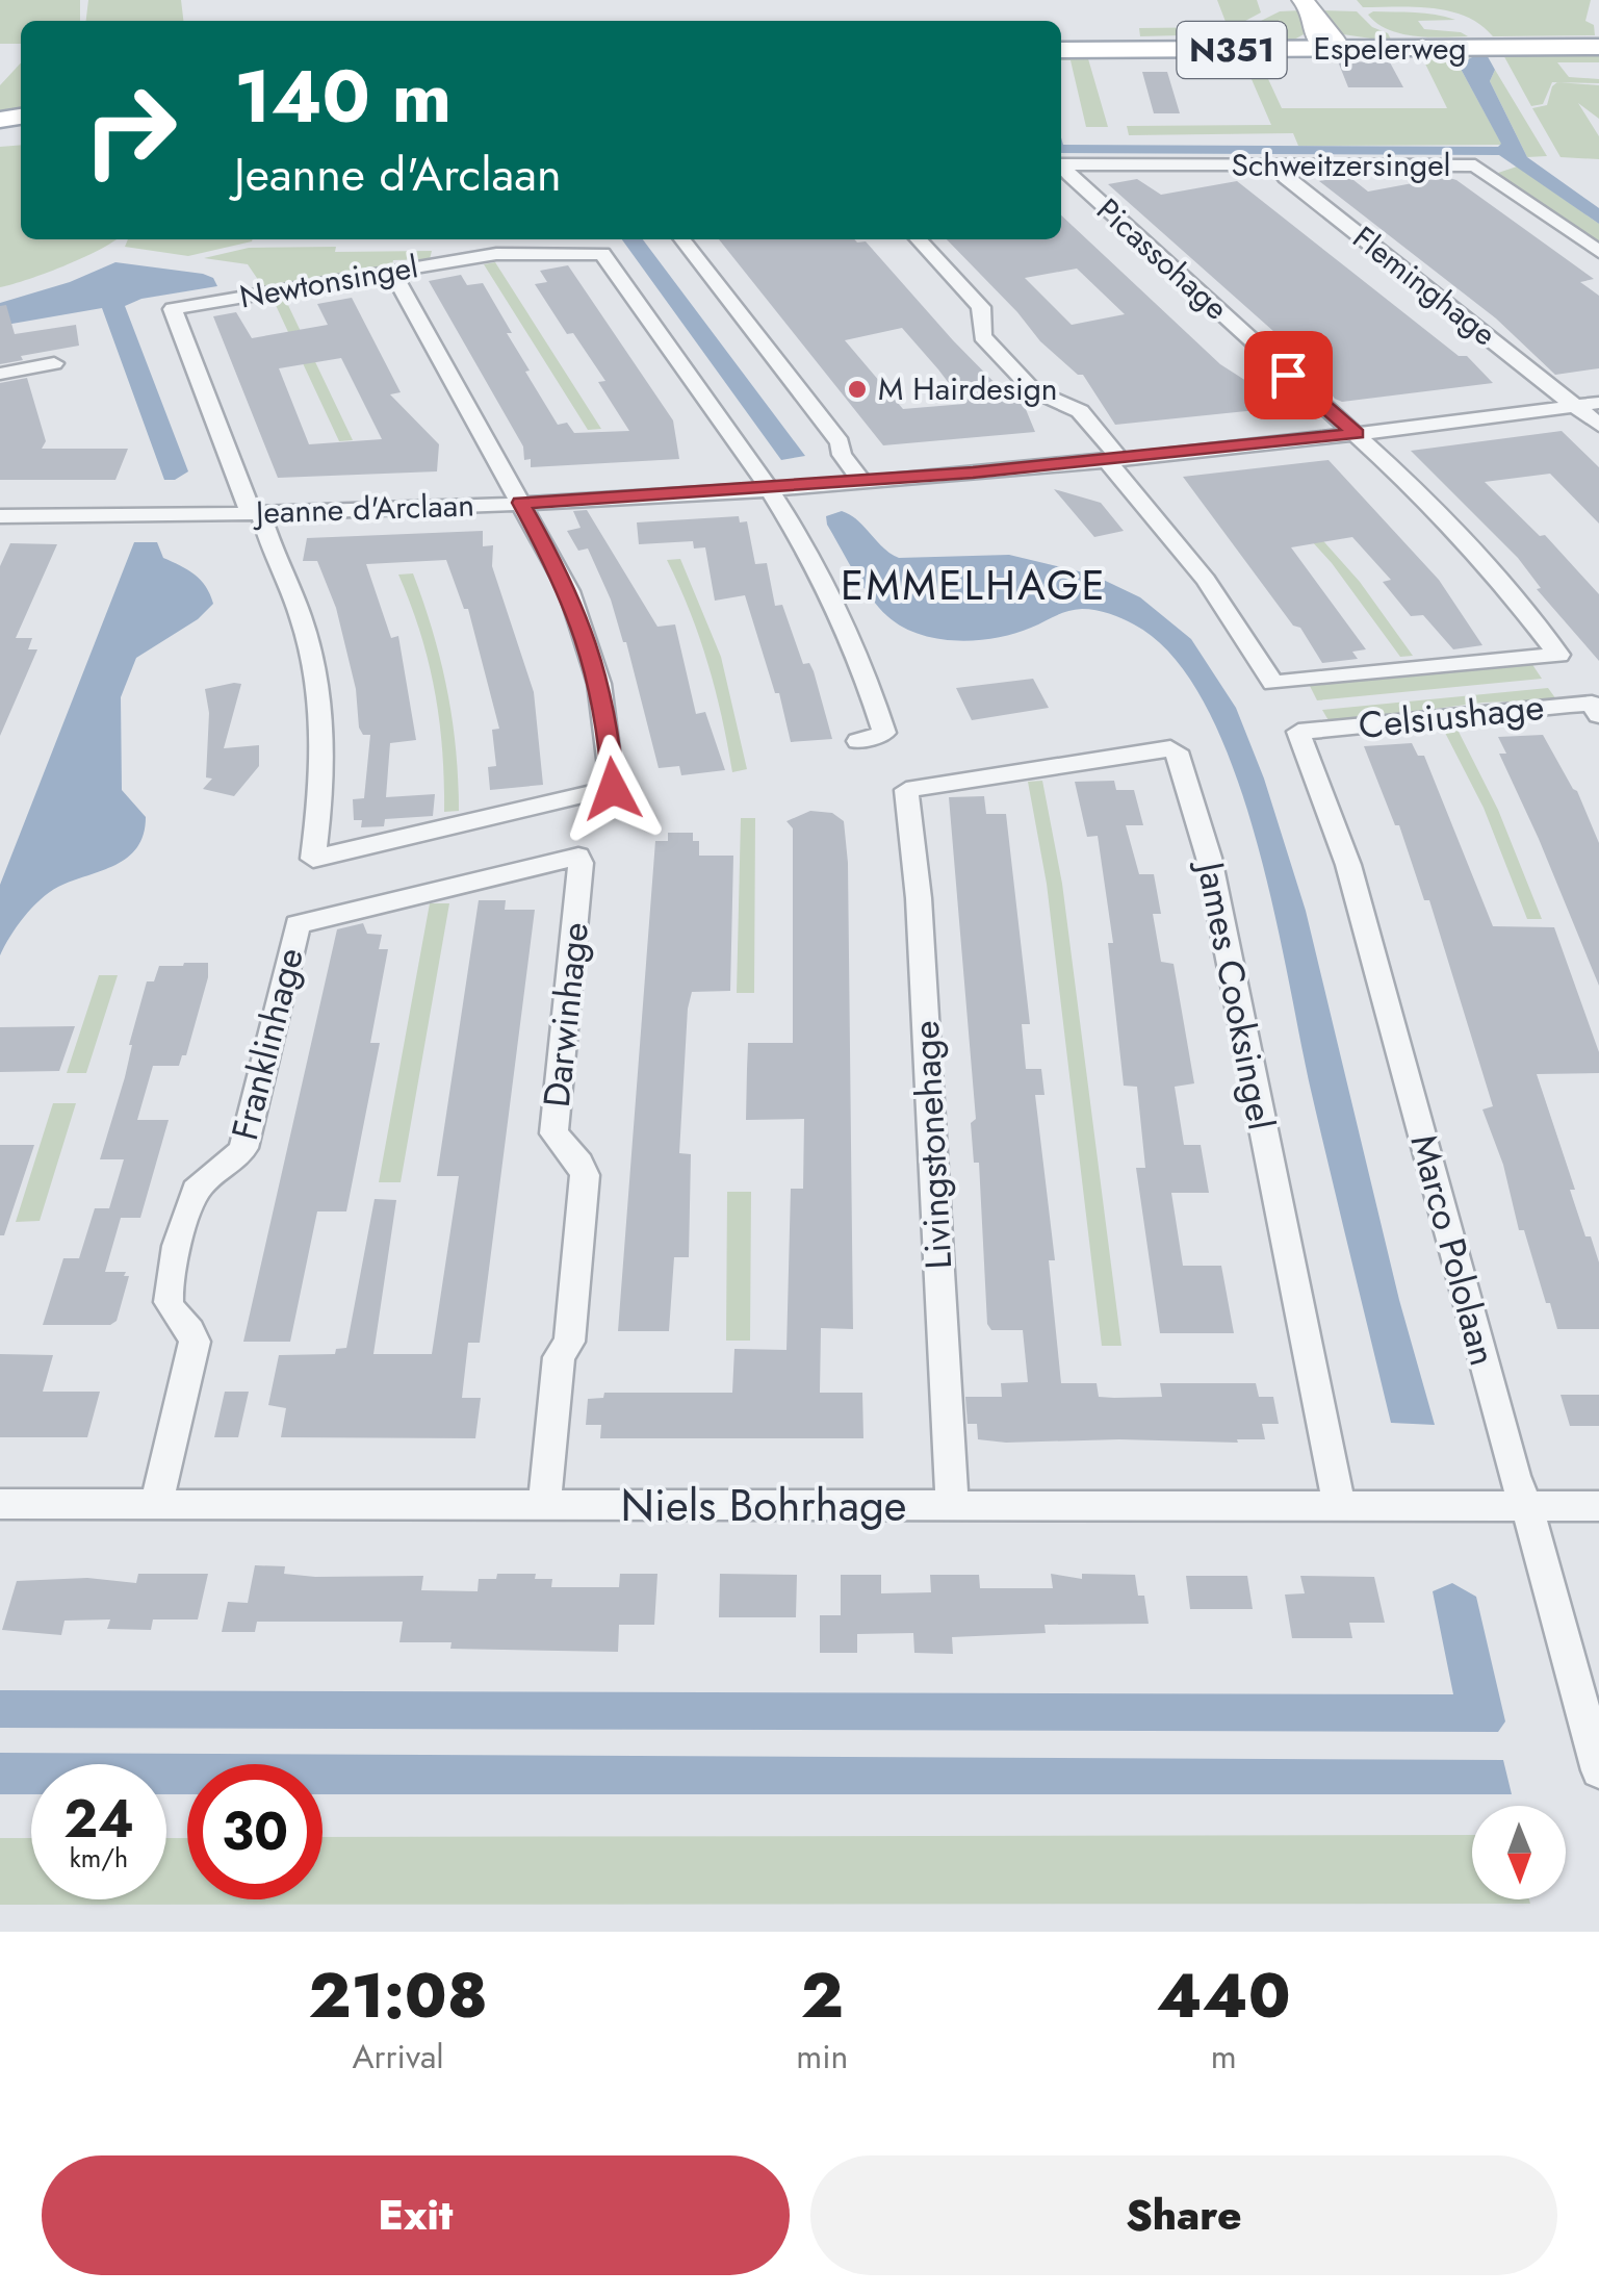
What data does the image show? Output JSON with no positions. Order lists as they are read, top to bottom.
{
  "streets": {
    "main road": ["Espelerweg", "N351"],
    "street": [
      "Schweitzersingel",
      "Picassohage",
      "Newtonsingel",
      "Fleminghage",
      "Jeanne d'Arclaan",
      "Celsiushage",
      "James Cooksingel",
      "Darwinhage",
      "Franklinhage",
      "Livingstonehage",
      "Marco Pololaan",
      "Niels Bohrhage"
    ]
  },
  "crossings": [
    ["Schweitzersingel", "Fleminghage"],
    ["Picassohage", "Jeanne d'Arclaan"],
    ["Newtonsingel", "Jeanne d'Arclaan"],
    ["Fleminghage", "Jeanne d'Arclaan"],
    ["Celsiushage", "Marco Pololaan"],
    ["James Cooksingel", "Livingstonehage"],
    ["James Cooksingel", "Niels Bohrhage"],
    ["Darwinhage", "Franklinhage"],
    ["Darwinhage", "Niels Bohrhage"],
    ["Franklinhage", "Niels Bohrhage"],
    ["Livingstonehage", "Niels Bohrhage"],
    ["Marco Pololaan", "Niels Bohrhage"]
  ],
  "districts": ["EMMELHAGE"],
  "places": ["M Hairdesign"],
  "north": "bottom",
  "page": {
    "turn": ["140 m", "Jeanne d'Arclaan"],
    "speed": "24 km/h",
    "limit": "30",
    "eta": [
      "21:08",
      "Arrival",
      "2",
      "min",
      "440",
      "m"
    ],
    "buttons": ["Exit", "Share"]
  }
}
